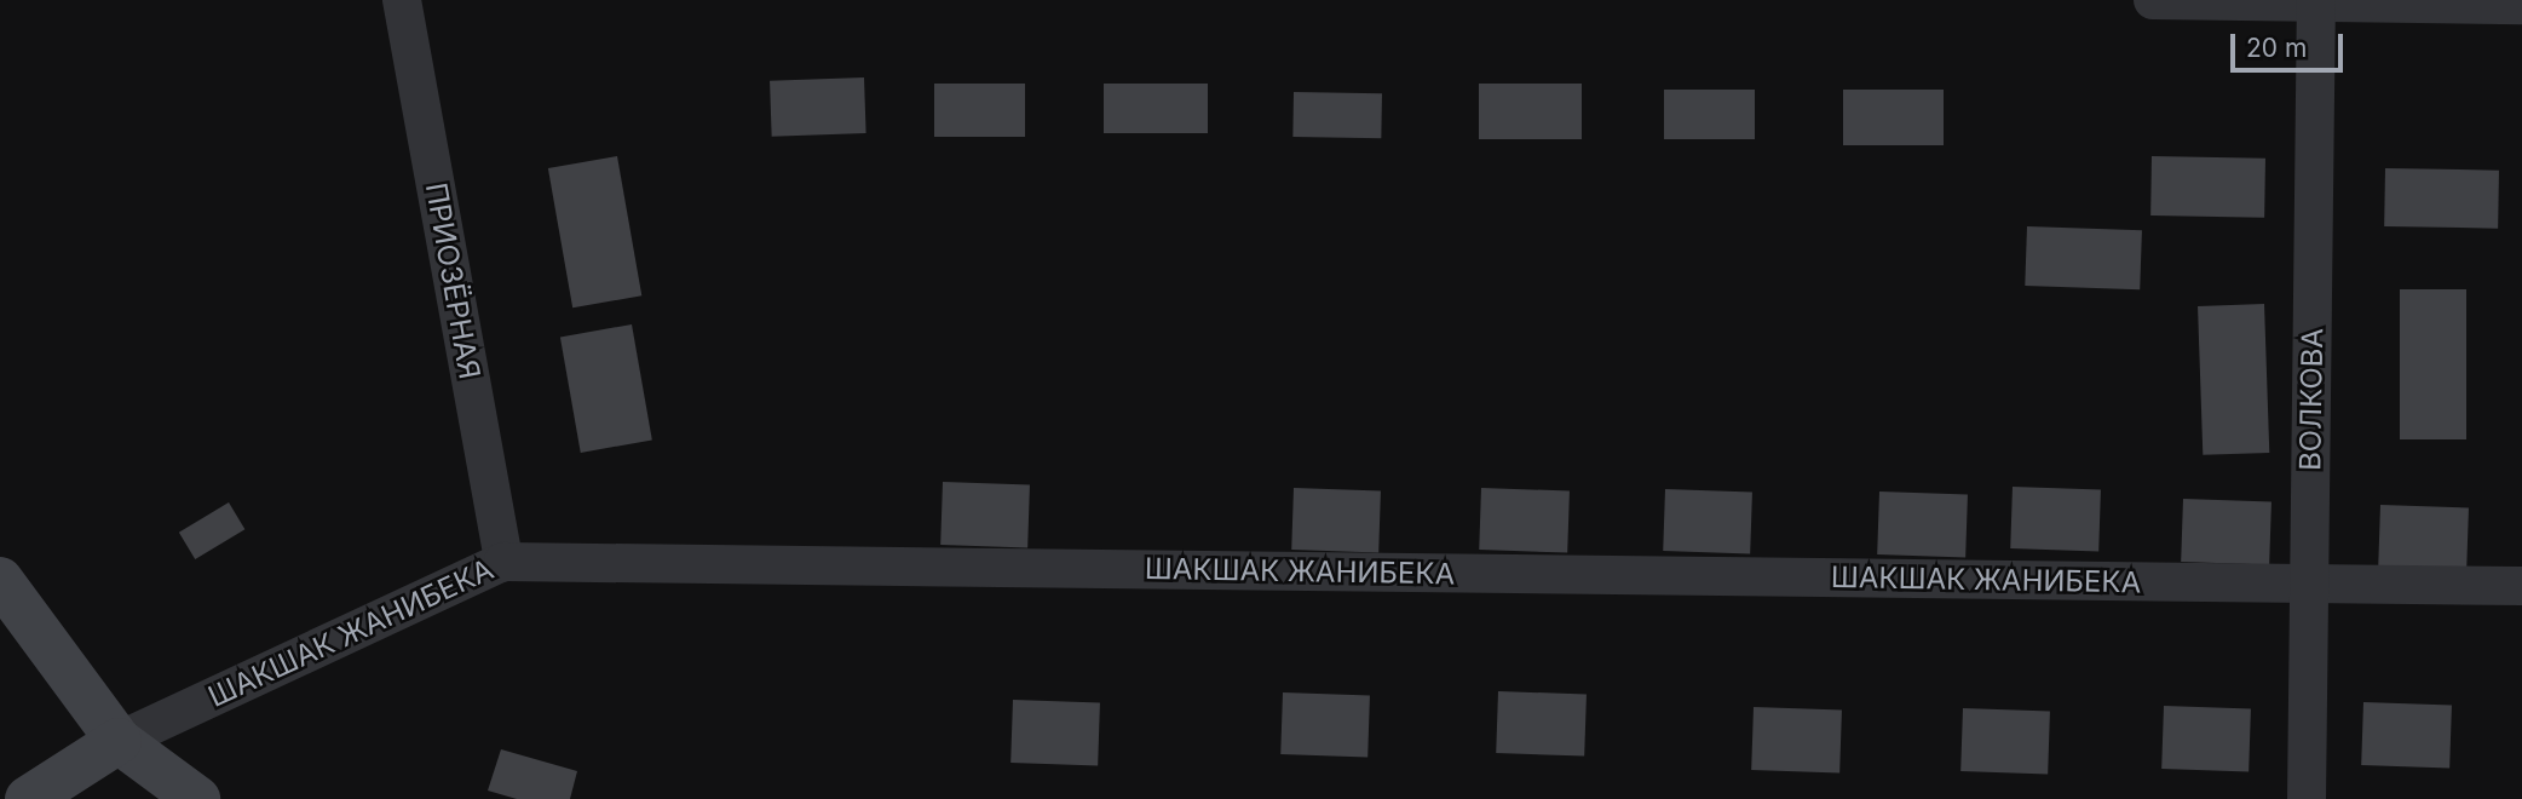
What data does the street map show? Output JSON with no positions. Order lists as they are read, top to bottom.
{
  "streets": {
    "street": ["ПРИОЗЁРНАЯ", "ВОЛКОВА", "ШАКШАК ЖАНИБЕКА"]
  },
  "crossings": [
    ["ПРИОЗЁРНАЯ", "ШАКШАК ЖАНИБЕКА"],
    ["ВОЛКОВА", "ШАКШАК ЖАНИБЕКА"]
  ],
  "scale_bar": "20 m"
}
